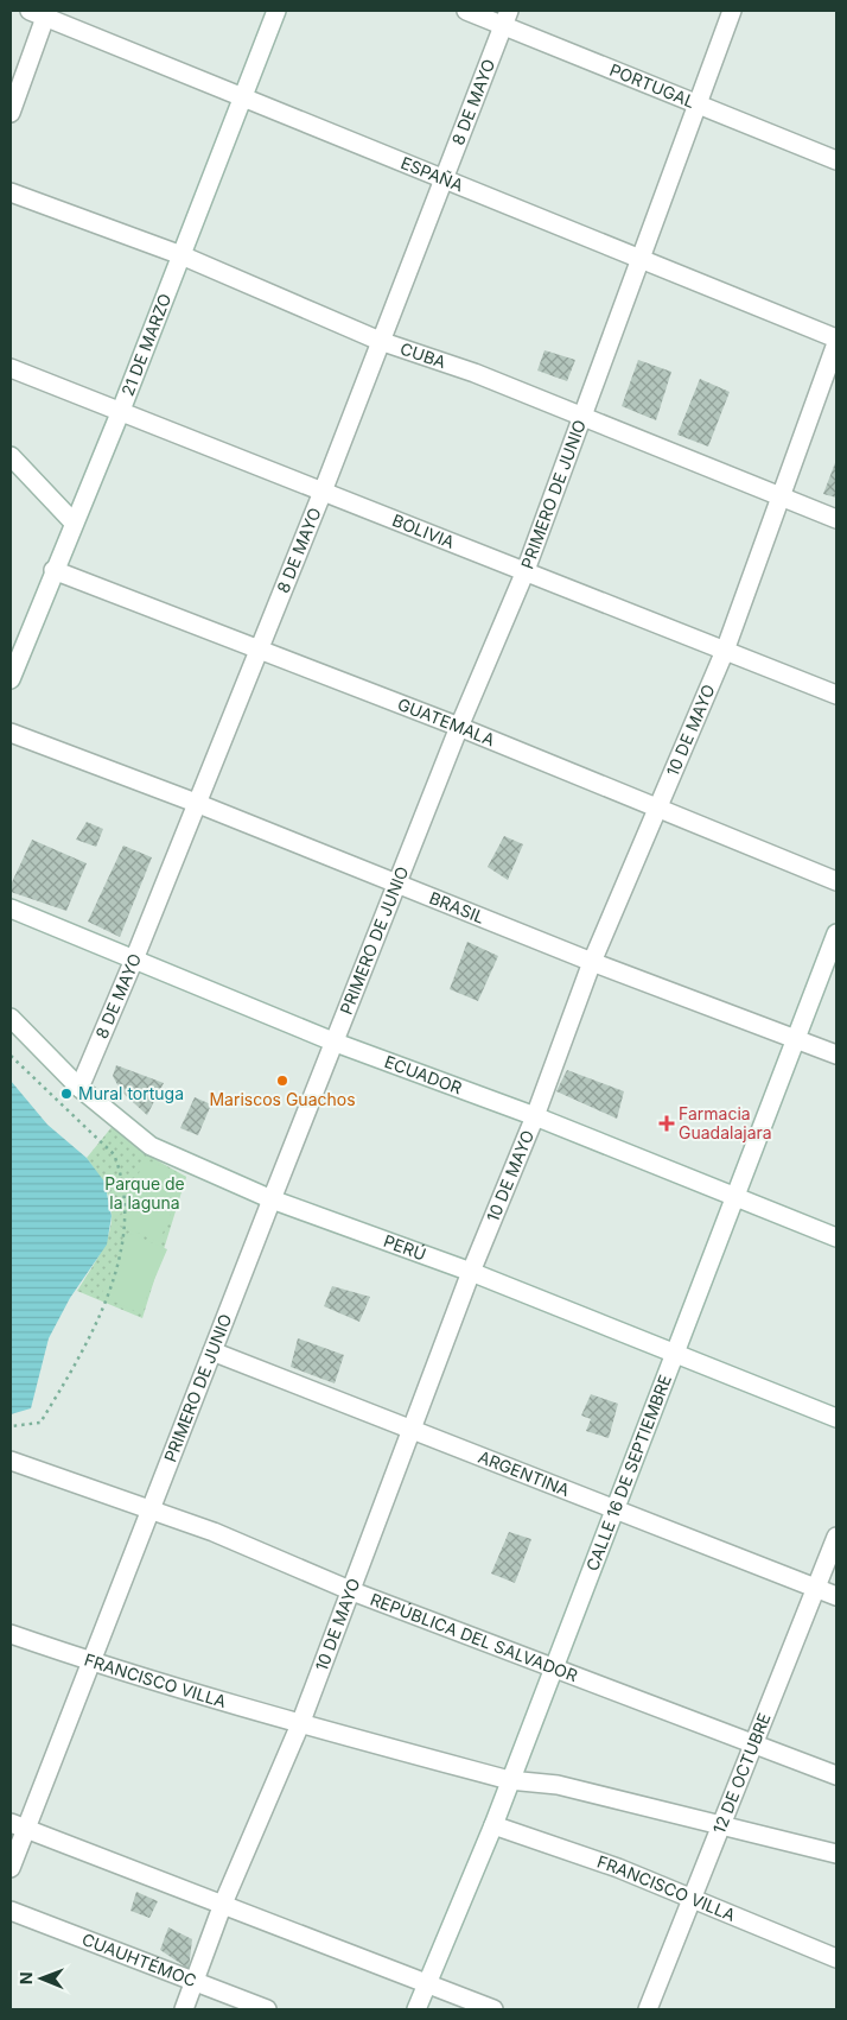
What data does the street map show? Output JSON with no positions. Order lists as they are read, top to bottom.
{
  "streets": {
    "street": [
      "PORTUGAL",
      "8 DE MAYO",
      "ESPAÑA",
      "21 DE MARZO",
      "CUBA",
      "PRIMERO DE JUNIO",
      "BOLIVIA",
      "GUATEMALA",
      "10 DE MAYO",
      "BRASIL",
      "ECUADOR",
      "PERÚ",
      "CALLE 16 DE SEPTIEMBRE",
      "ARGENTINA",
      "REPÚBLICA DEL SALVADOR",
      "FRANCISCO VILLA",
      "12 DE OCTUBRE",
      "CUAUHTÉMOC"
    ]
  },
  "crossings": [
    ["PORTUGAL", "8 DE MAYO"],
    ["PORTUGAL", "PRIMERO DE JUNIO"],
    ["8 DE MAYO", "ESPAÑA"],
    ["8 DE MAYO", "CUBA"],
    ["8 DE MAYO", "BOLIVIA"],
    ["8 DE MAYO", "GUATEMALA"],
    ["8 DE MAYO", "BRASIL"],
    ["8 DE MAYO", "ECUADOR"],
    ["8 DE MAYO", "PERÚ"],
    ["ESPAÑA", "21 DE MARZO"],
    ["ESPAÑA", "PRIMERO DE JUNIO"],
    ["21 DE MARZO", "CUBA"],
    ["21 DE MARZO", "BOLIVIA"],
    ["21 DE MARZO", "GUATEMALA"],
    ["CUBA", "PRIMERO DE JUNIO"],
    ["CUBA", "10 DE MAYO"],
    ["PRIMERO DE JUNIO", "BOLIVIA"],
    ["PRIMERO DE JUNIO", "GUATEMALA"],
    ["PRIMERO DE JUNIO", "BRASIL"],
    ["PRIMERO DE JUNIO", "ECUADOR"],
    ["PRIMERO DE JUNIO", "PERÚ"],
    ["PRIMERO DE JUNIO", "ARGENTINA"],
    ["PRIMERO DE JUNIO", "REPÚBLICA DEL SALVADOR"],
    ["PRIMERO DE JUNIO", "FRANCISCO VILLA"],
    ["BOLIVIA", "10 DE MAYO"],
    ["GUATEMALA", "10 DE MAYO"],
    ["10 DE MAYO", "BRASIL"],
    ["10 DE MAYO", "ECUADOR"],
    ["10 DE MAYO", "PERÚ"],
    ["10 DE MAYO", "ARGENTINA"],
    ["10 DE MAYO", "REPÚBLICA DEL SALVADOR"],
    ["10 DE MAYO", "FRANCISCO VILLA"],
    ["10 DE MAYO", "CUAUHTÉMOC"],
    ["BRASIL", "CALLE 16 DE SEPTIEMBRE"],
    ["ECUADOR", "CALLE 16 DE SEPTIEMBRE"],
    ["PERÚ", "CALLE 16 DE SEPTIEMBRE"],
    ["CALLE 16 DE SEPTIEMBRE", "ARGENTINA"],
    ["CALLE 16 DE SEPTIEMBRE", "REPÚBLICA DEL SALVADOR"],
    ["CALLE 16 DE SEPTIEMBRE", "FRANCISCO VILLA"],
    ["ARGENTINA", "12 DE OCTUBRE"],
    ["REPÚBLICA DEL SALVADOR", "12 DE OCTUBRE"],
    ["FRANCISCO VILLA", "12 DE OCTUBRE"]
  ],
  "parks": ["Parque de la laguna"],
  "places": {
    "other": ["Mariscos Guachos", "Mural tortuga"],
    "health": ["Farmacia Guadalajara"]
  },
  "north": "left"
}
